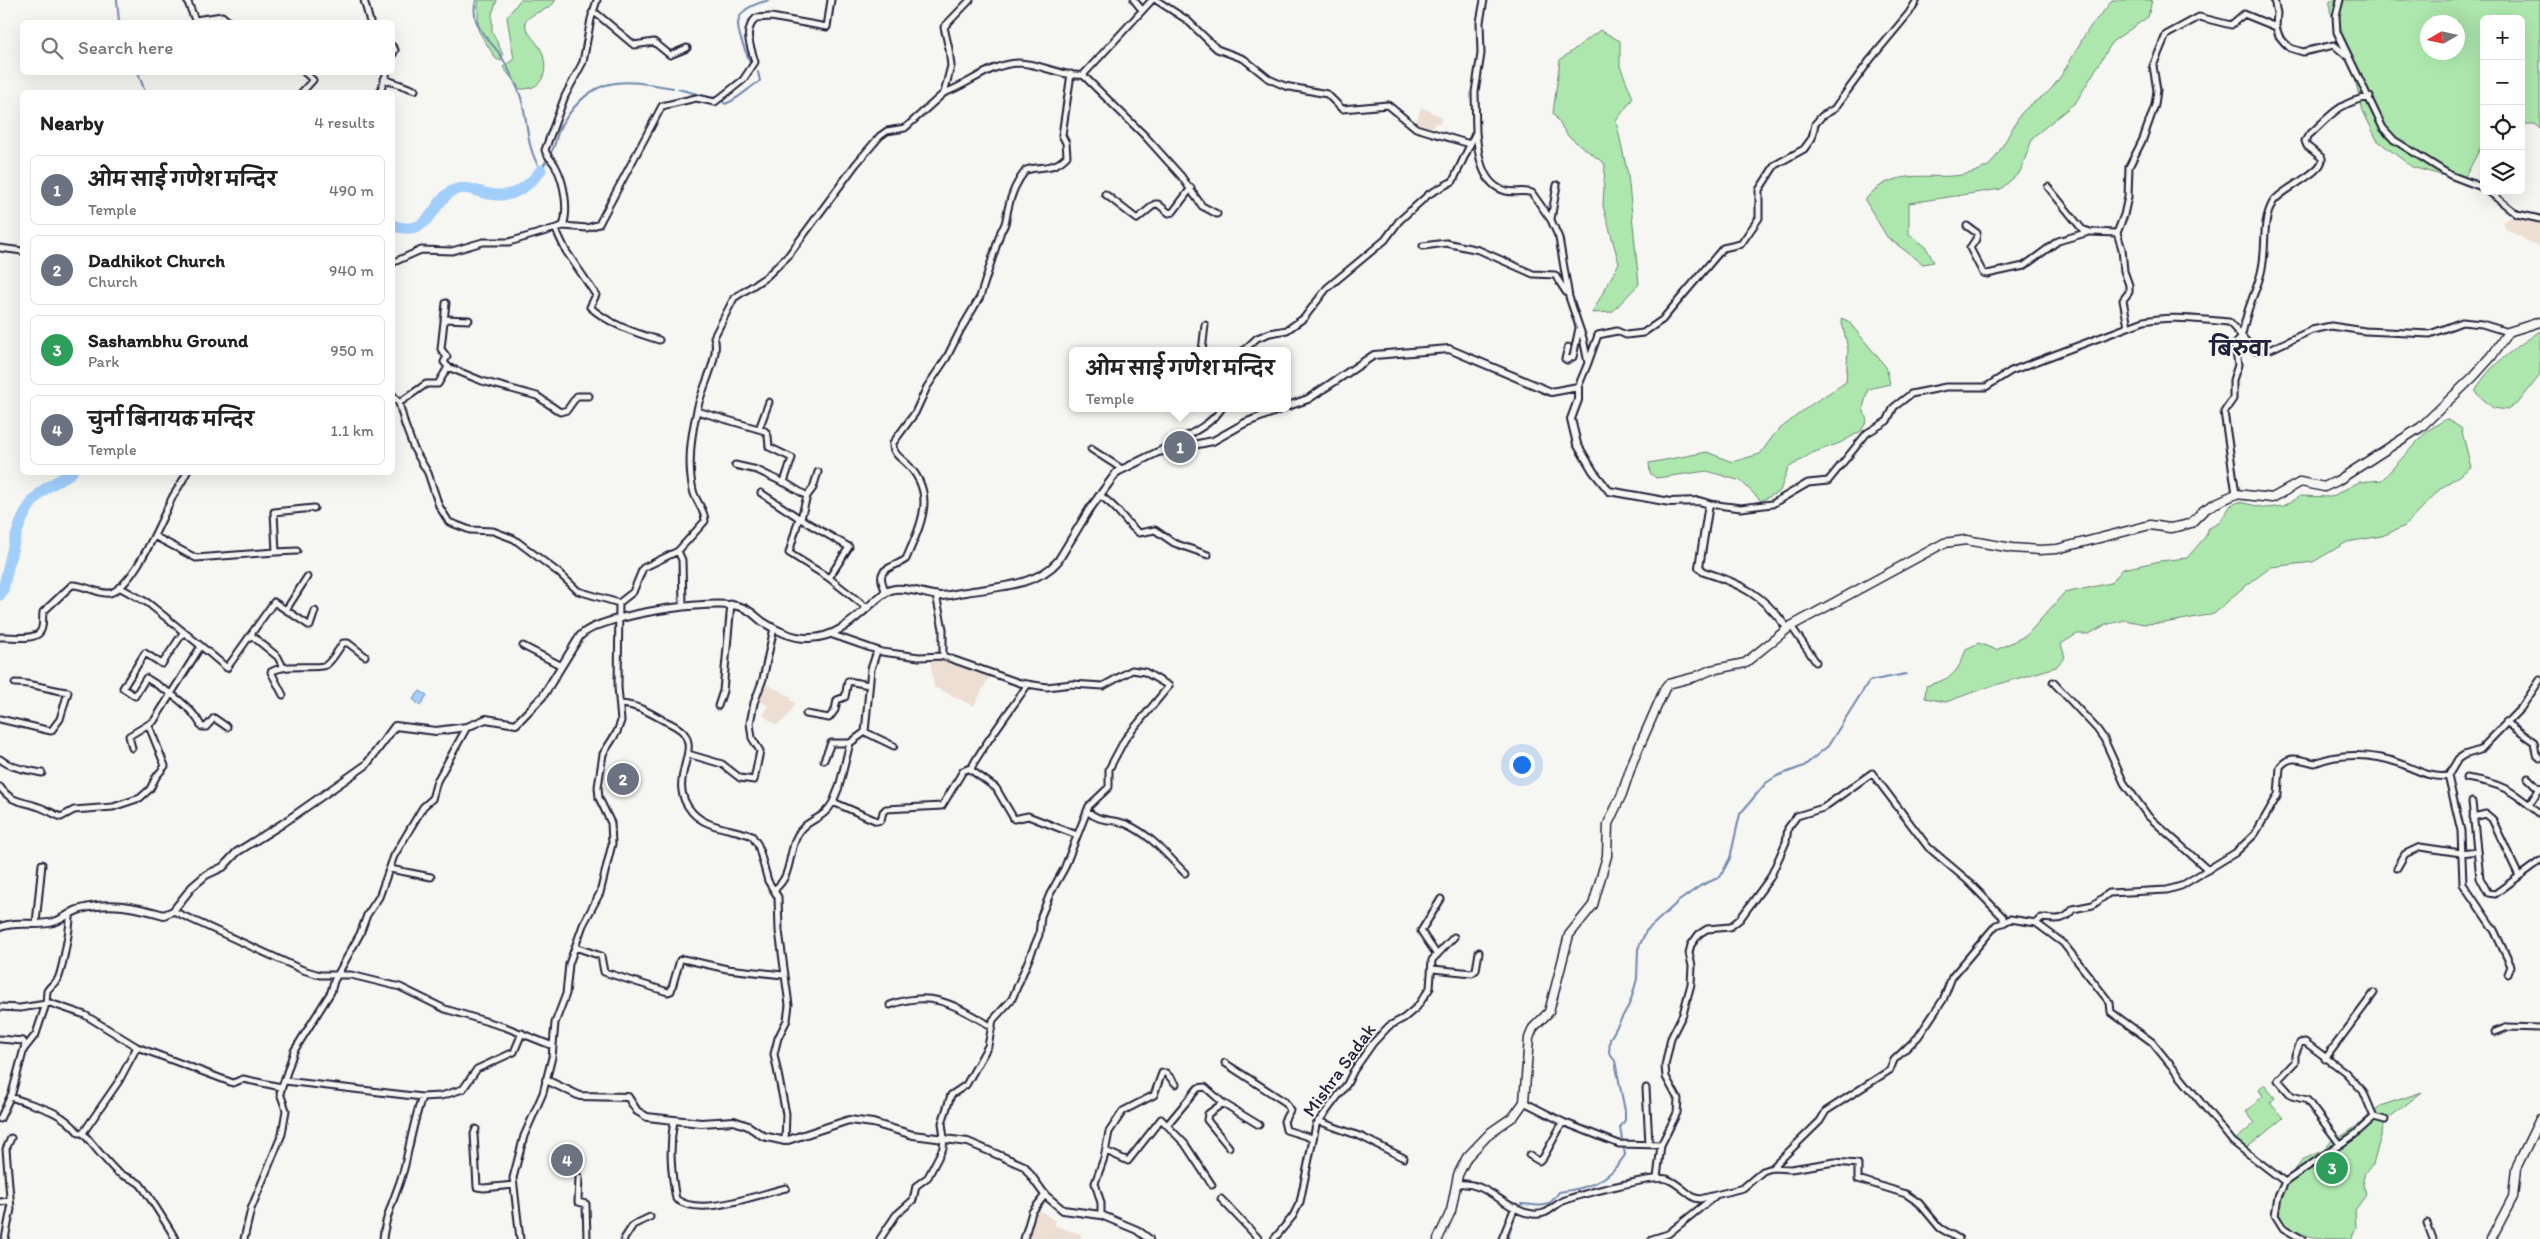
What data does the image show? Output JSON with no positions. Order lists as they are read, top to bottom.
{
  "streets": {
    "street": ["Mishra Sadak"]
  },
  "districts": ["बिरुवा"],
  "north": "left",
  "page": {
    "map_buttons": ["+", "−"],
    "search": "Search here",
    "heading": ["Nearby", "4 results"],
    "list": [
      {
        "mark": "1",
        "name": "ओम साई गणेश मन्दिर",
        "note": "Temple",
        "value": "490 m"
      },
      {
        "mark": "2",
        "name": "Dadhikot Church",
        "note": "Church",
        "value": "940 m"
      },
      {
        "mark": "3",
        "name": "Sashambhu Ground",
        "note": "Park",
        "value": "950 m"
      },
      {
        "mark": "4",
        "name": "चुर्ना बिनायक मन्दिर",
        "note": "Temple",
        "value": "1.1 km"
      }
    ],
    "popup": ["ओम साई गणेश मन्दिर", "Temple"],
    "pins": [
      "1",
      "2",
      "4",
      "3"
    ]
  }
}
